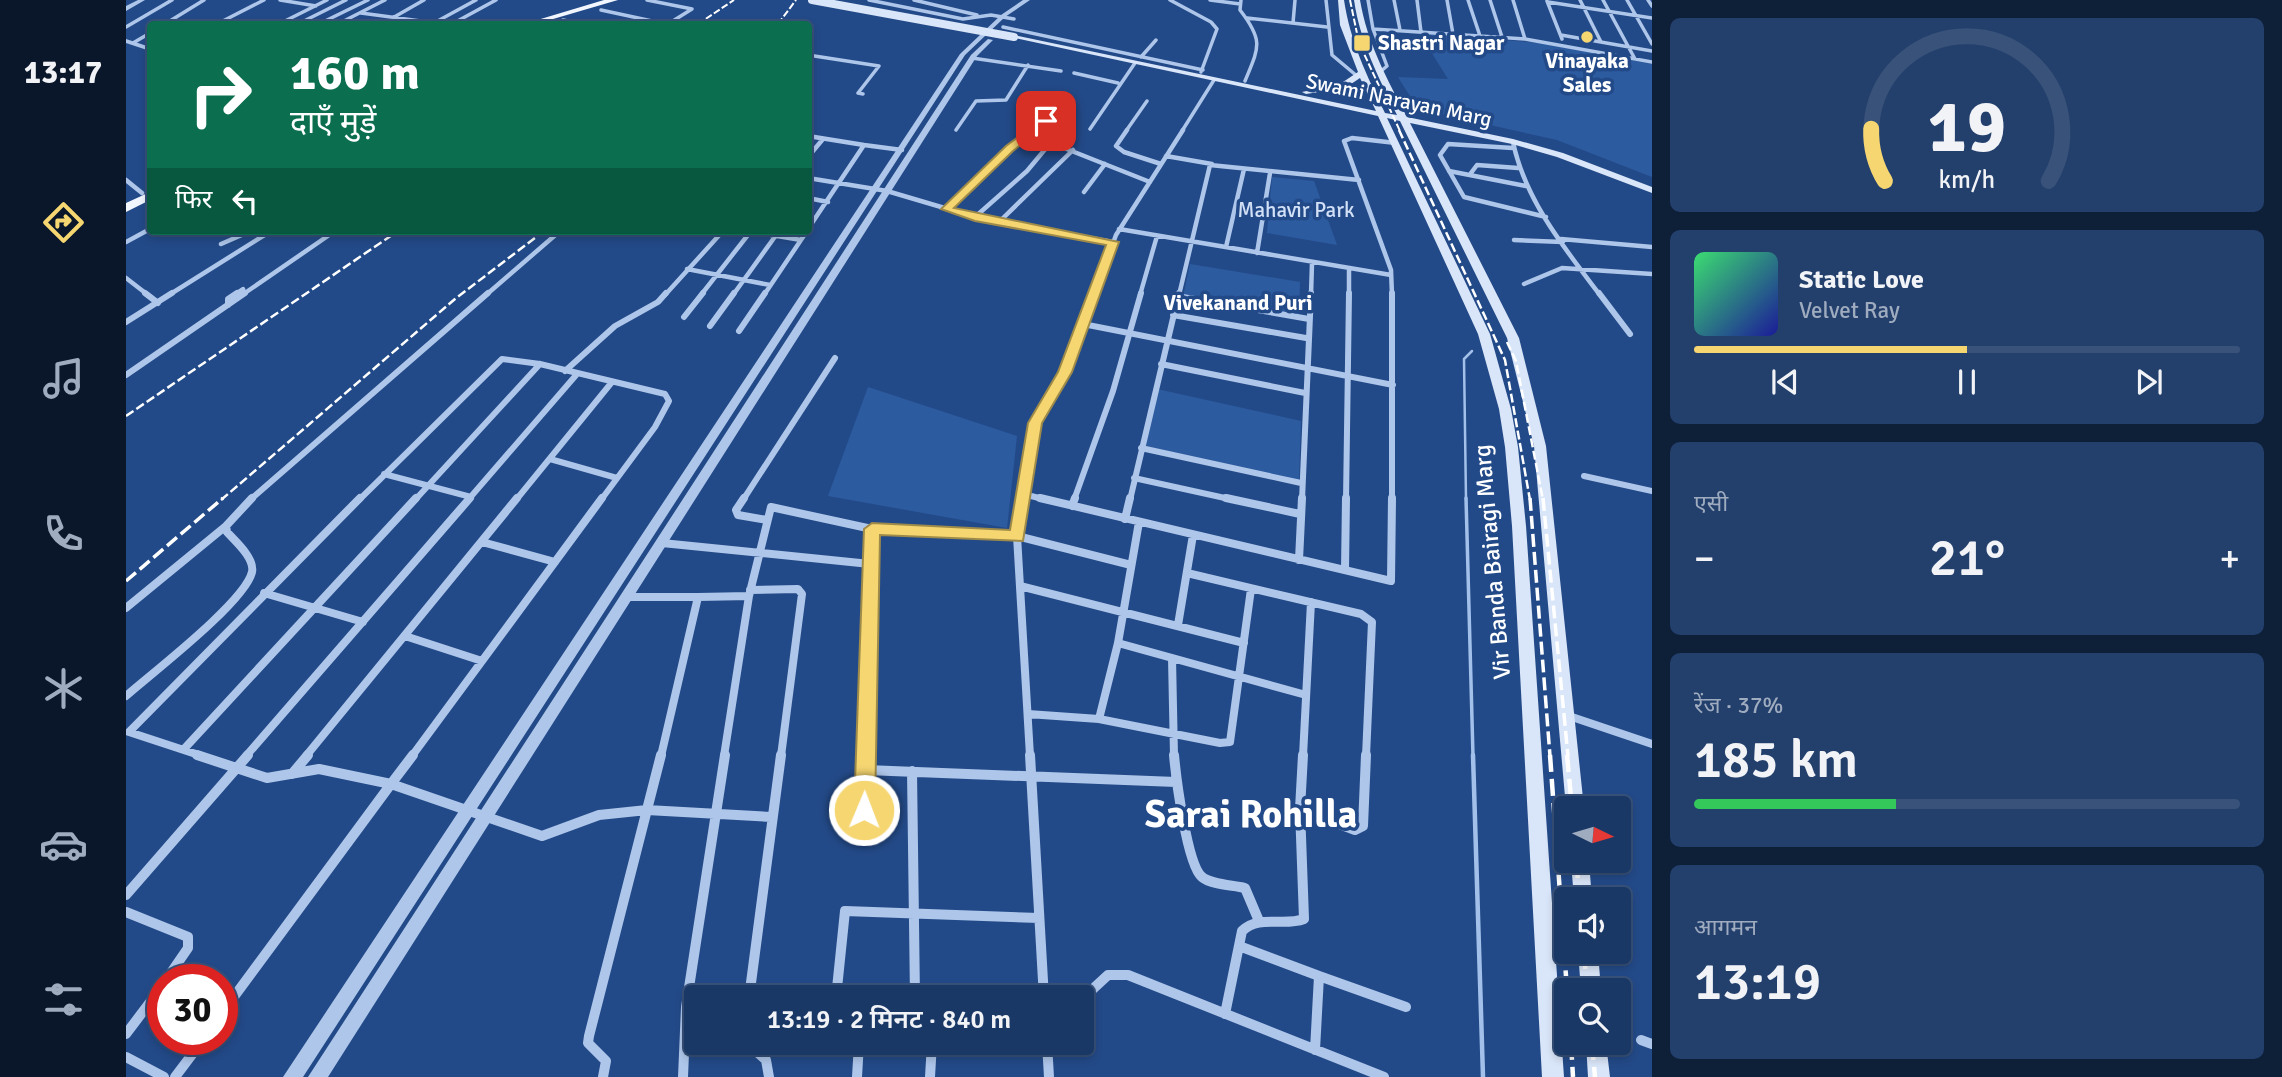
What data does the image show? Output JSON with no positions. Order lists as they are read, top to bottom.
{
  "streets": {
    "main road": ["Swami Narayan Marg", "Vir Banda Bairagi Marg"]
  },
  "crossings": [
    ["Swami Narayan Marg", "Vir Banda Bairagi Marg"]
  ],
  "districts": ["Vivekanand Puri", "Sarai Rohilla"],
  "parks": ["Mahavir Park"],
  "places": {
    "other": ["Vinayaka Sales"],
    "transit": ["Shastri Nagar"]
  },
  "north": "right",
  "page": {
    "tabs": "13:17",
    "turn": ["160 m", "दाएँ मुड़ें"],
    "then": "फिर",
    "song": ["Static Love", "Velvet Ray"],
    "tile": [
      "एसी",
      ["रेंज · 37%", "185 km"],
      ["आगमन", "13:19"]
    ],
    "heat": ["−", "21°", "+"],
    "limit": "30",
    "trip": "13:19 · 2 मिनट · 840 m",
    "gauge": ["19", "km/h"]
  }
}
